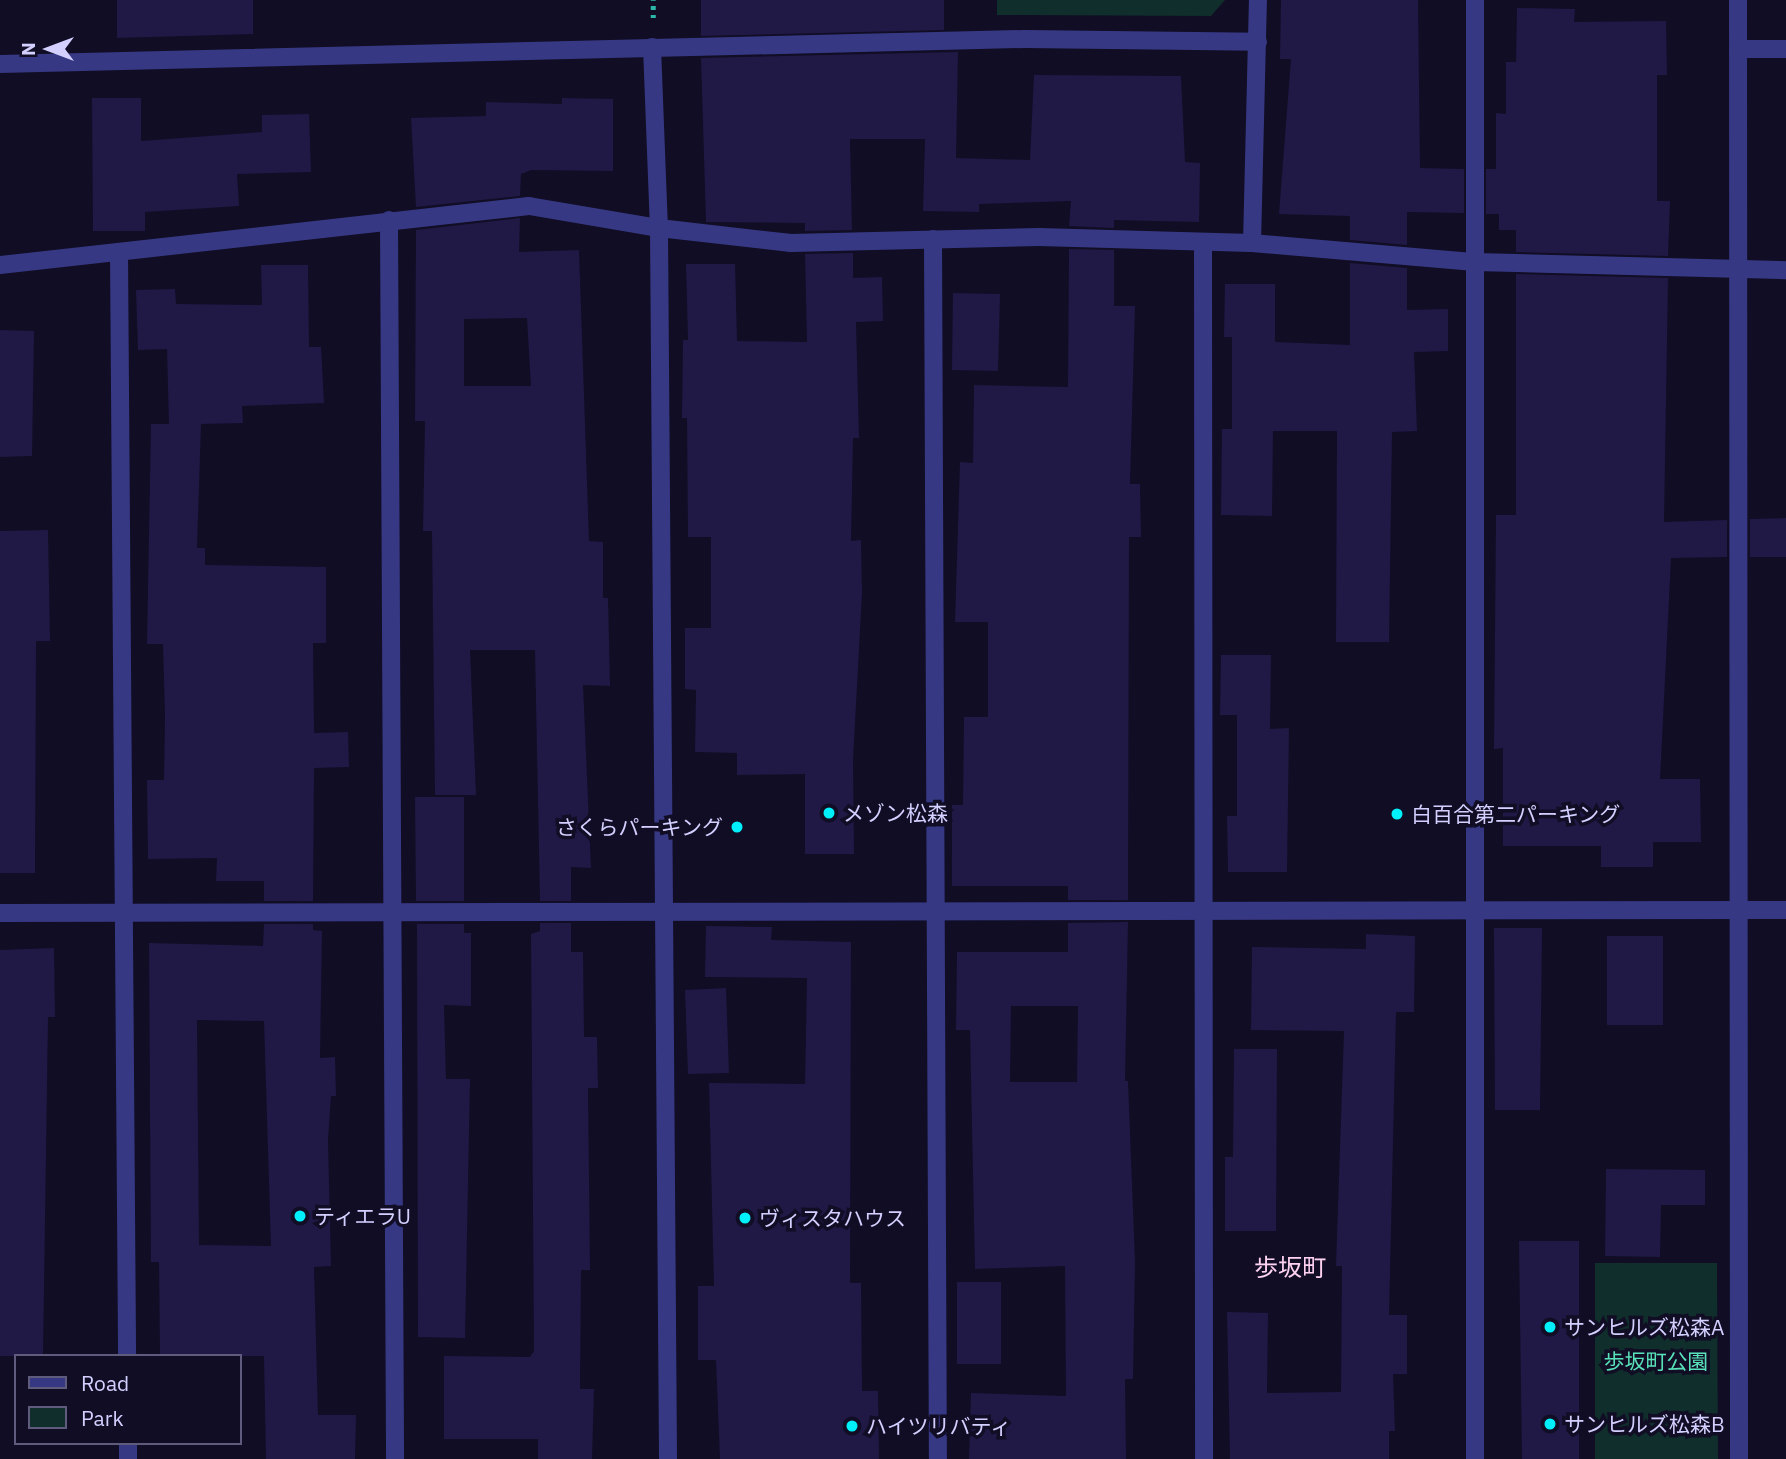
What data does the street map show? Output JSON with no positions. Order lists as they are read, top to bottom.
{
  "districts": ["歩坂町"],
  "parks": ["歩坂町公園"],
  "places": [
    "メゾン松森",
    "白百合第二パーキング",
    "さくらパーキング",
    "ティエラU",
    "ヴィスタハウス",
    "サンヒルズ松森A",
    "サンヒルズ松森B",
    "ハイツリバティ"
  ],
  "legend": ["Road", "Park"],
  "north": "left"
}
